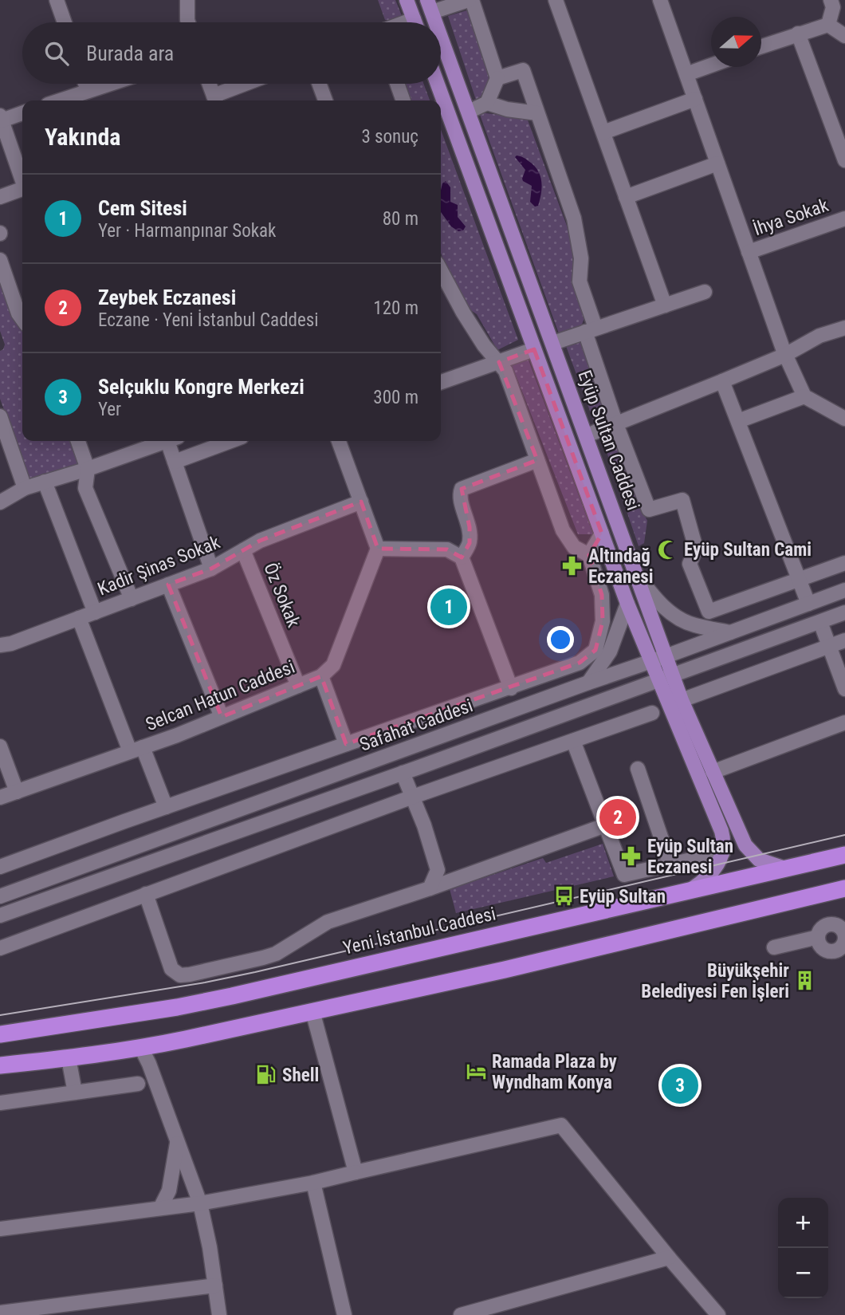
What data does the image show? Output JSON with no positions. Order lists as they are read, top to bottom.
{
  "streets": {
    "highway": ["Yeni İstanbul Caddesi"],
    "main road": ["Eyüp Sultan Caddesi"],
    "street": [
      "İhya Sokak",
      "Kadir Şinas Sokak",
      "Öz Sokak",
      "Selcan Hatun Caddesi",
      "Safahat Caddesi"
    ]
  },
  "crossings": [
    ["Eyüp Sultan Caddesi", "Safahat Caddesi"],
    ["Eyüp Sultan Caddesi", "Yeni İstanbul Caddesi"],
    ["Kadir Şinas Sokak", "Öz Sokak"],
    ["Öz Sokak", "Selcan Hatun Caddesi"]
  ],
  "places": {
    "mosque": ["Eyüp Sultan Cami"],
    "pharmacy": ["Altındağ Eczanesi", "Eyüp Sultan Eczanesi"],
    "bus stop": ["Eyüp Sultan"],
    "building": ["Büyükşehir Belediyesi Fen İşleri"],
    "hotel": ["Ramada Plaza by Wyndham Konya"],
    "fuel station": ["Shell"]
  },
  "north": "right",
  "page": {
    "search": "Burada ara",
    "heading": ["Yakında", "3 sonuç"],
    "list": [
      {
        "mark": "1",
        "name": "Cem Sitesi",
        "note": "Yer · Harmanpınar Sokak",
        "value": "80 m"
      },
      {
        "mark": "2",
        "name": "Zeybek Eczanesi",
        "note": "Eczane · Yeni İstanbul Caddesi",
        "value": "120 m"
      },
      {
        "mark": "3",
        "name": "Selçuklu Kongre Merkezi",
        "note": "Yer",
        "value": "300 m"
      }
    ],
    "pins": ["1", "2", "3"],
    "map_buttons": ["+", "−"]
  }
}
